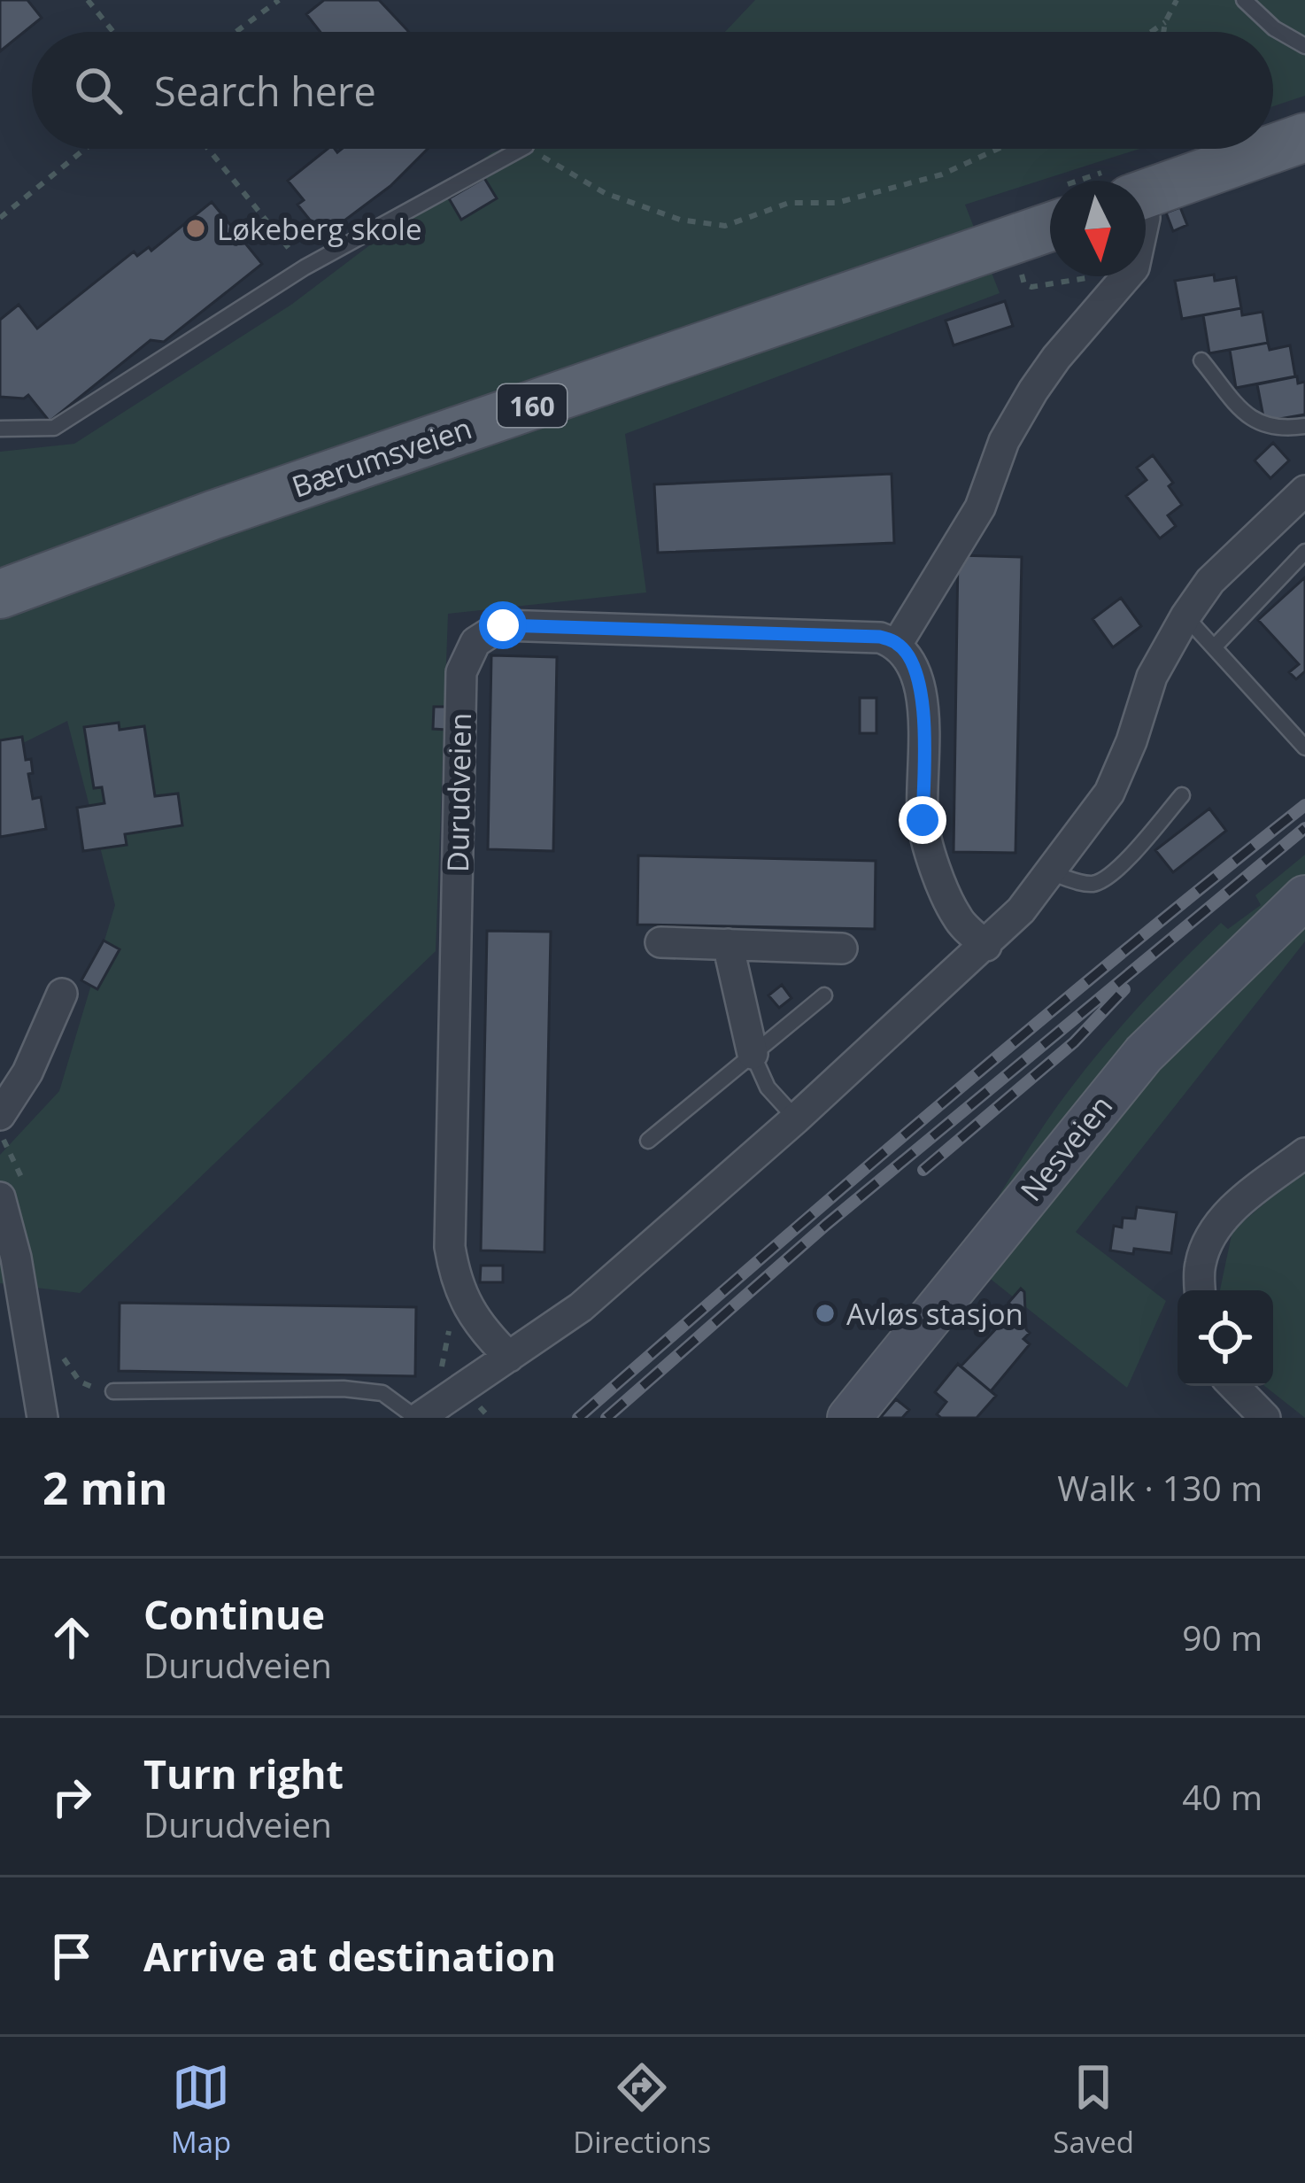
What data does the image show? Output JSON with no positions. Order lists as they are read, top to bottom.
{
  "streets": {
    "main road": ["160", "Bærumsveien"],
    "street": ["Durudveien", "Nesveien"]
  },
  "places": ["Løkeberg skole", "Avløs stasjon"],
  "north": "bottom",
  "page": {
    "search": "Search here",
    "heading": ["2 min", "Walk · 130 m"],
    "list": [
      ["Continue", "Durudveien", "90 m"],
      ["Turn right", "Durudveien", "40 m"],
      "Arrive at destination"
    ],
    "nav": ["Map", "Directions", "Saved"]
  }
}
